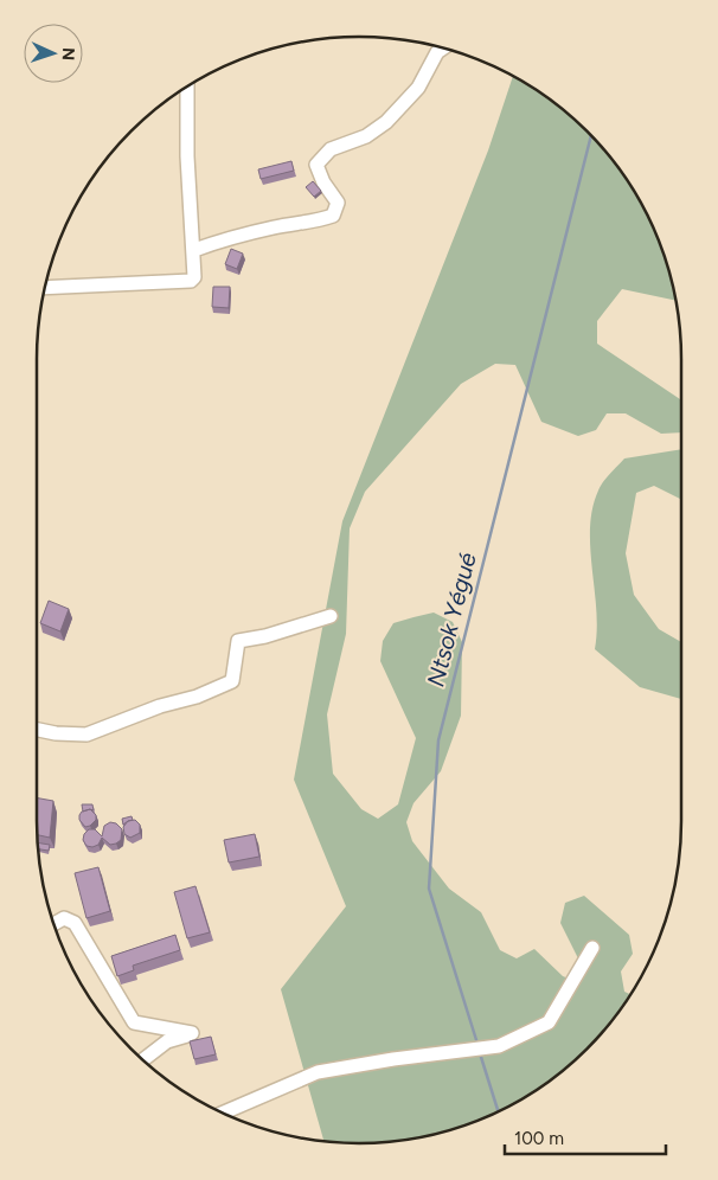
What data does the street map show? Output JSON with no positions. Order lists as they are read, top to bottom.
{
  "water": ["Ntsok Yégué"],
  "scale_bar": "100 m",
  "north": "right"
}
